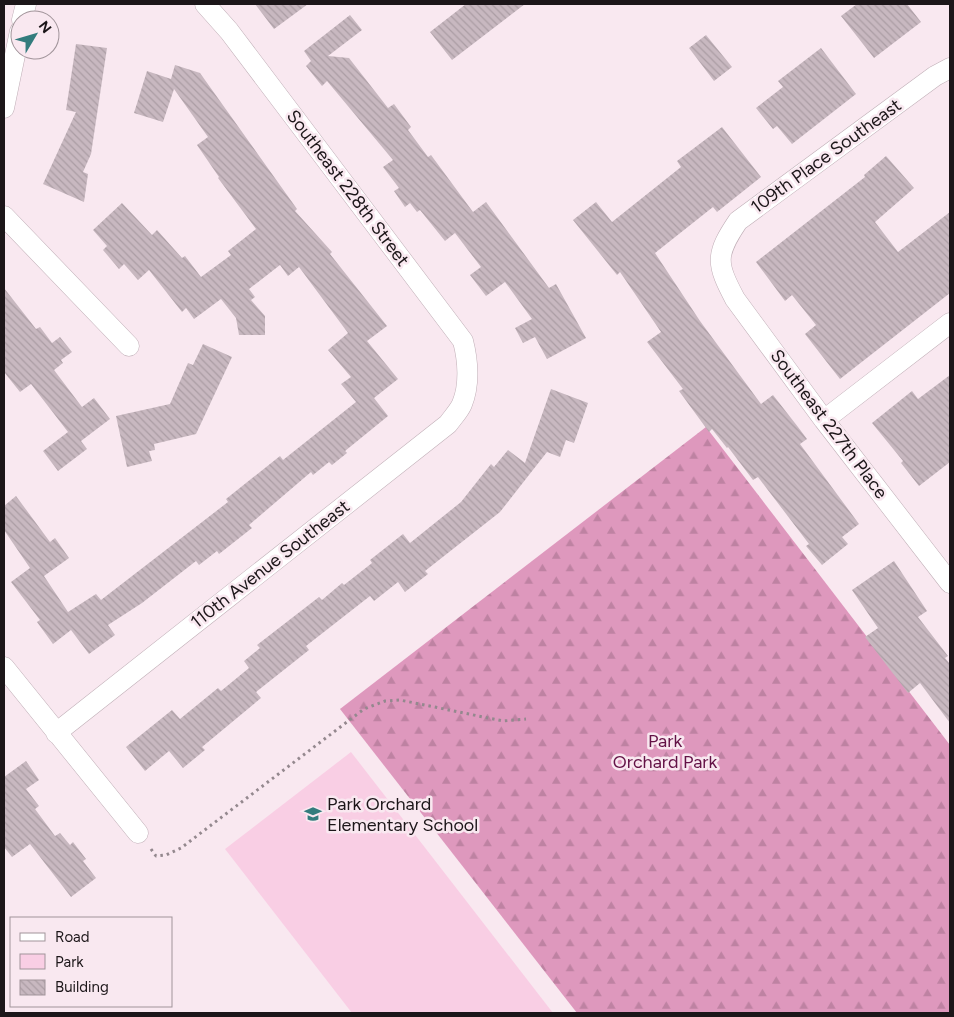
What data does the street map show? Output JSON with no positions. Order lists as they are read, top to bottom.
{
  "streets": {
    "street": [
      "109th Place Southeast",
      "Southeast 228th Street",
      "Southeast 227th Place",
      "110th Avenue Southeast"
    ]
  },
  "crossings": [
    ["109th Place Southeast", "Southeast 227th Place"],
    ["Southeast 228th Street", "110th Avenue Southeast"]
  ],
  "parks": ["Park Orchard Park"],
  "places": {
    "school or university": ["Park Orchard Elementary School"]
  },
  "legend": ["Road", "Park", "Building"],
  "north": "top right"
}
